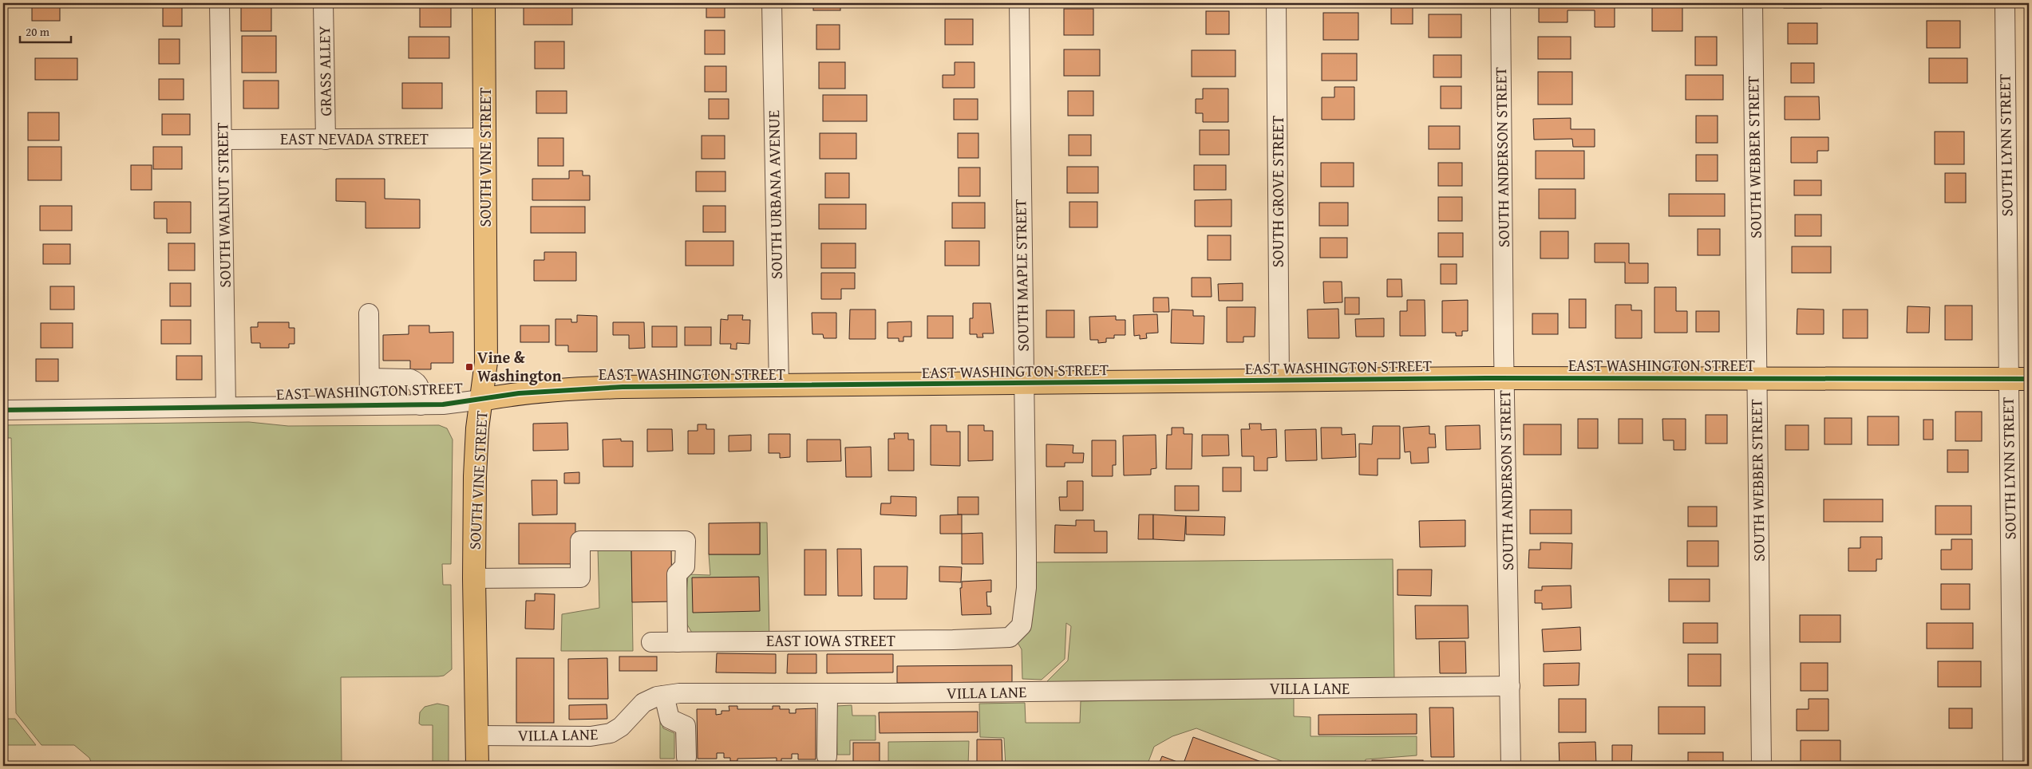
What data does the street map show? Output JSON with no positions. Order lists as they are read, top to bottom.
{
  "streets": {
    "main road": ["SOUTH VINE STREET", "EAST WASHINGTON STREET"],
    "street": [
      "GRASS ALLEY",
      "EAST NEVADA STREET",
      "SOUTH LYNN STREET",
      "SOUTH ANDERSON STREET",
      "SOUTH WEBBER STREET",
      "SOUTH GROVE STREET",
      "SOUTH URBANA AVENUE",
      "SOUTH WALNUT STREET",
      "SOUTH MAPLE STREET",
      "EAST IOWA STREET",
      "VILLA LANE"
    ]
  },
  "crossings": [
    ["GRASS ALLEY", "EAST NEVADA STREET"],
    ["EAST NEVADA STREET", "SOUTH VINE STREET"],
    ["EAST NEVADA STREET", "SOUTH WALNUT STREET"],
    ["SOUTH LYNN STREET", "EAST WASHINGTON STREET"],
    ["SOUTH VINE STREET", "EAST WASHINGTON STREET"],
    ["SOUTH VINE STREET", "VILLA LANE"],
    ["SOUTH ANDERSON STREET", "EAST WASHINGTON STREET"],
    ["SOUTH ANDERSON STREET", "VILLA LANE"],
    ["SOUTH WEBBER STREET", "EAST WASHINGTON STREET"],
    ["SOUTH GROVE STREET", "EAST WASHINGTON STREET"],
    ["SOUTH URBANA AVENUE", "EAST WASHINGTON STREET"],
    ["SOUTH WALNUT STREET", "EAST WASHINGTON STREET"],
    ["SOUTH MAPLE STREET", "EAST WASHINGTON STREET"],
    ["SOUTH MAPLE STREET", "EAST IOWA STREET"]
  ],
  "places": {
    "transit": ["Vine & Washington"]
  },
  "scale_bar": "20 m"
}
